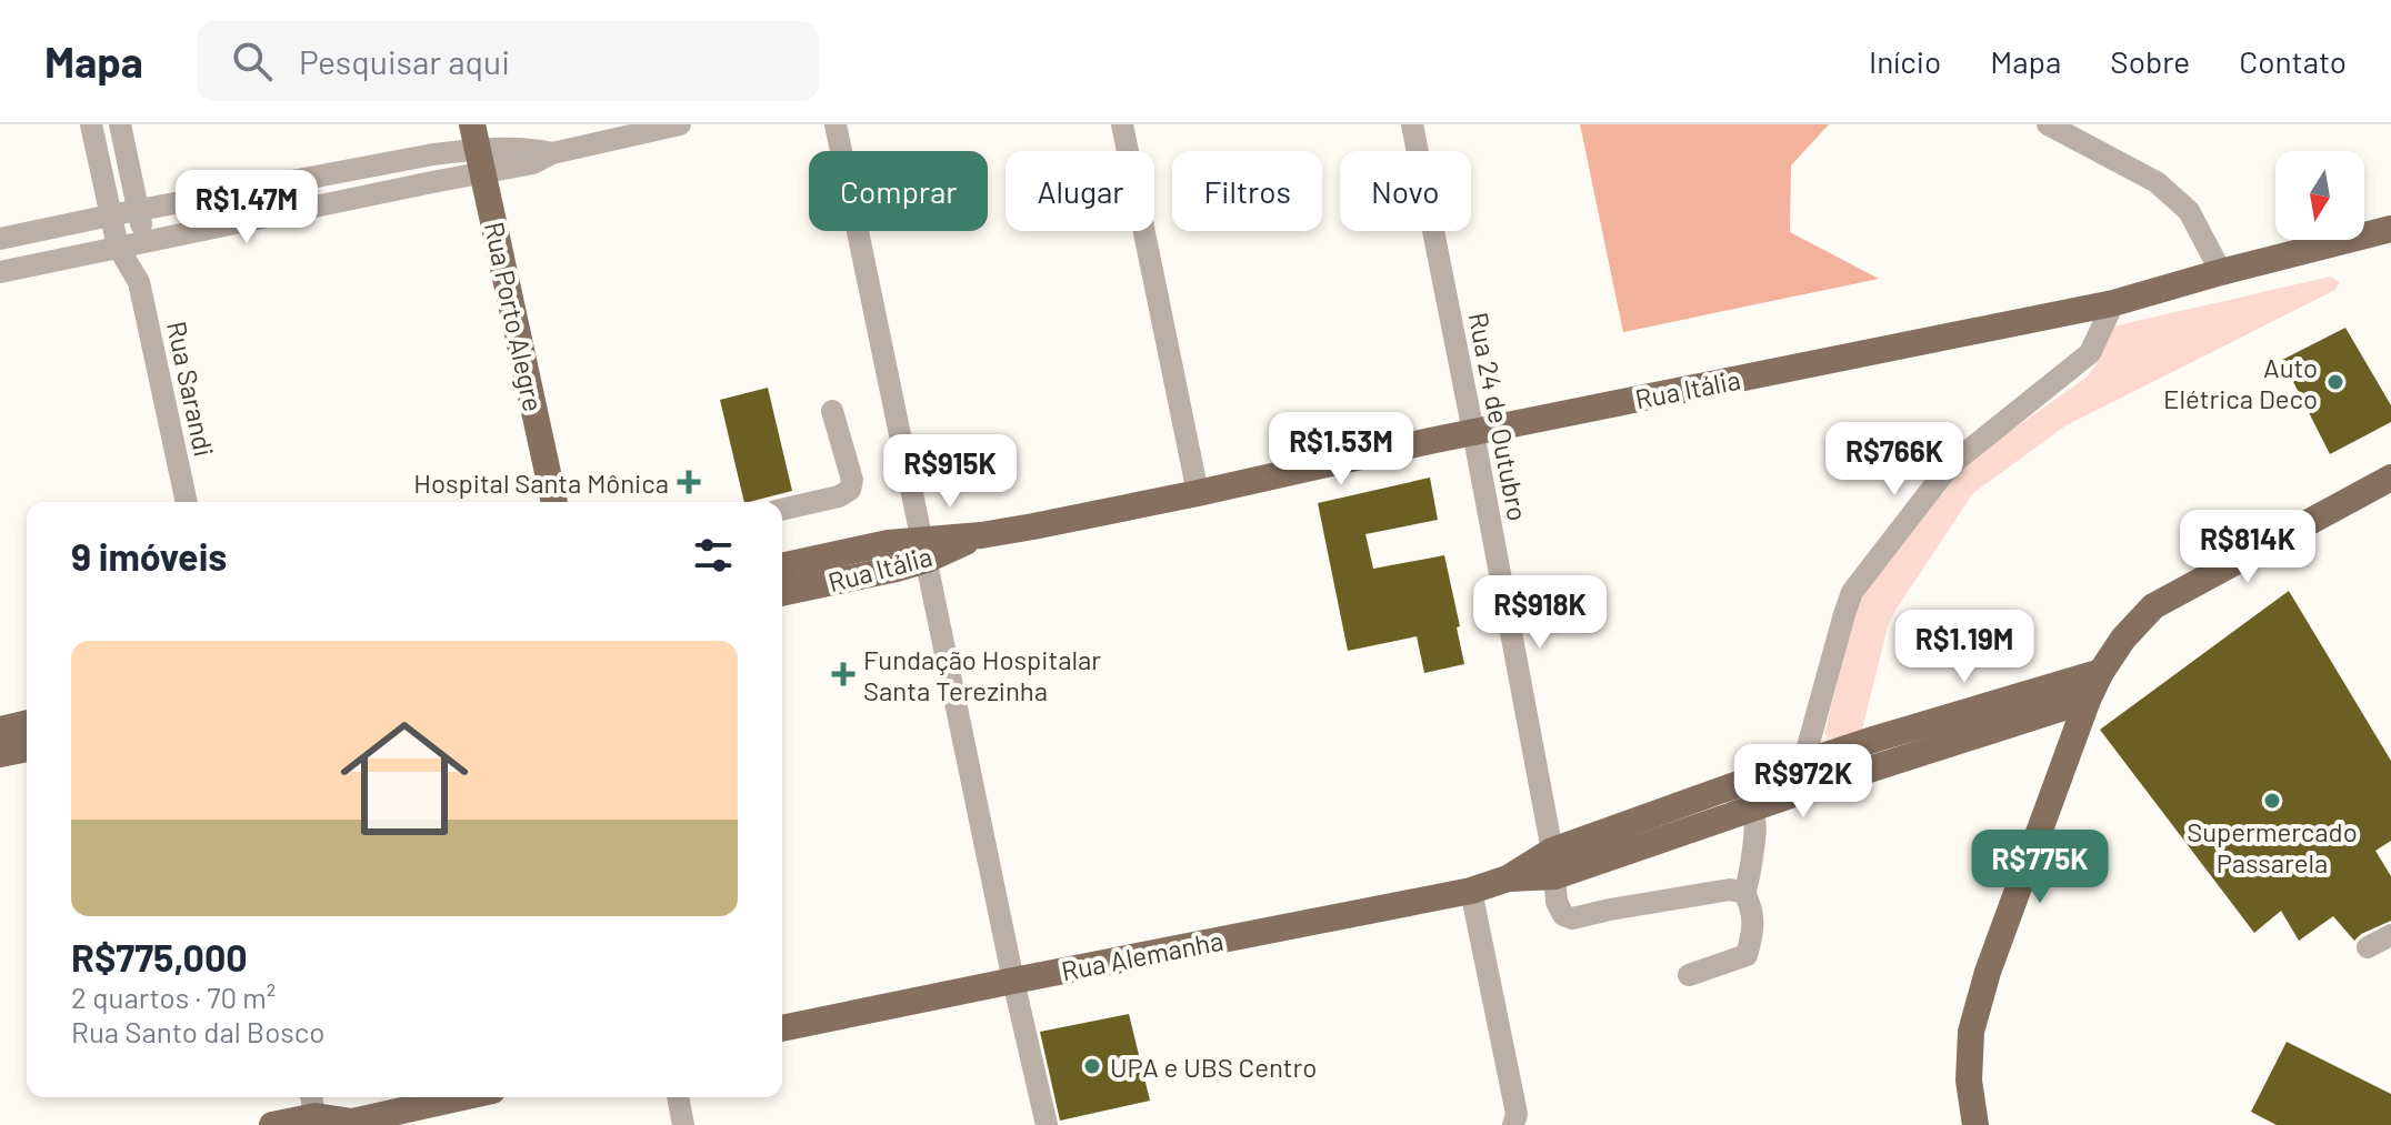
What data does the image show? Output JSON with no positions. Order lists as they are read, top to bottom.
{
  "streets": {
    "main road": ["Rua Porto Alegre", "Rua Itália", "Rua Alemanha"],
    "street": ["Rua Sarandi", "Rua 24 de Outubro"]
  },
  "crossings": [
    ["Rua Itália", "Rua 24 de Outubro"],
    ["Rua 24 de Outubro", "Rua Alemanha"]
  ],
  "places": {
    "other": ["Auto Elétrica Deco", "Supermercado Passarela", "UPA e UBS Centro"],
    "health": ["Hospital Santa Mônica", "Fundação Hospitalar Santa Terezinha"]
  },
  "north": "bottom",
  "page": {
    "header": "Mapa",
    "search": "Pesquisar aqui",
    "nav": [
      "Início",
      "Mapa",
      "Sobre",
      "Contato"
    ],
    "chip": [
      "Comprar",
      "Alugar",
      "Filtros",
      "Novo"
    ],
    "price": [
      "R$1.47M",
      "R$1.53M",
      "R$766K",
      "R$915K",
      "R$814K",
      "R$918K",
      "R$1.19M",
      "R$972K",
      "R$775K"
    ],
    "heading": "9 imóveis",
    "list": [
      {
        "name": "R$775,000",
        "note": "2 quartos · 70 m² · Rua Santo dal Bosco"
      }
    ]
  }
}
